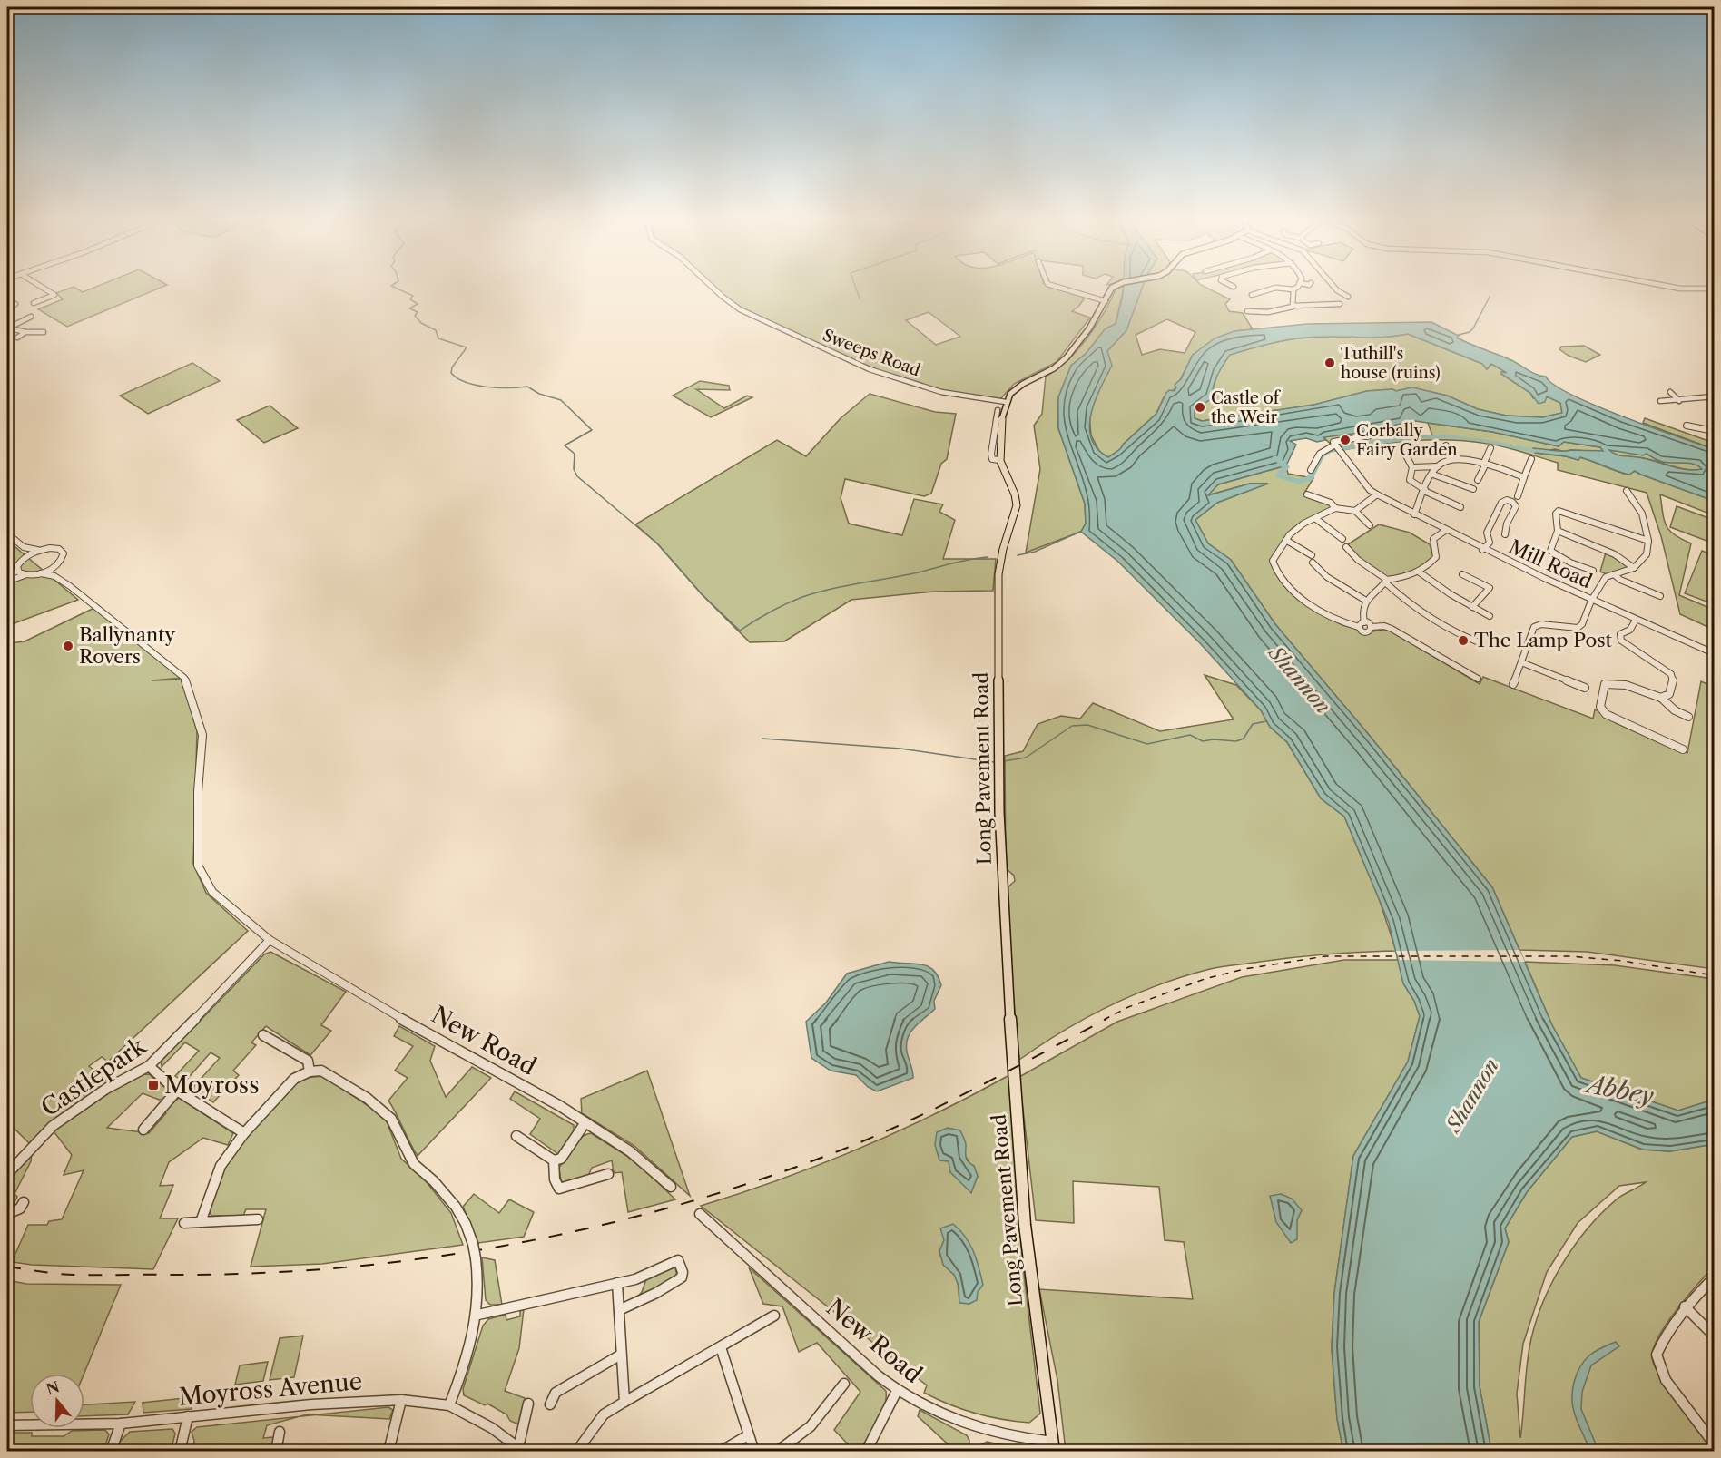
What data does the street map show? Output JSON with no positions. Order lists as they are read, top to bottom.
{
  "streets": {
    "main road": ["Long Pavement Road"],
    "street": [
      "Sweeps Road",
      "Mill Road",
      "New Road",
      "Castlepark",
      "Moyross Avenue"
    ]
  },
  "crossings": [
    ["Sweeps Road", "Long Pavement Road"],
    ["Long Pavement Road", "New Road"],
    ["New Road", "Castlepark"]
  ],
  "water": ["Shannon", "Abbey"],
  "places": {
    "other": [
      "Tuthill's house (ruins)",
      "Castle of the Weir",
      "Corbally Fairy Garden",
      "The Lamp Post",
      "Ballynanty Rovers"
    ],
    "transit": ["Moyross"]
  },
  "north": "top"
}
